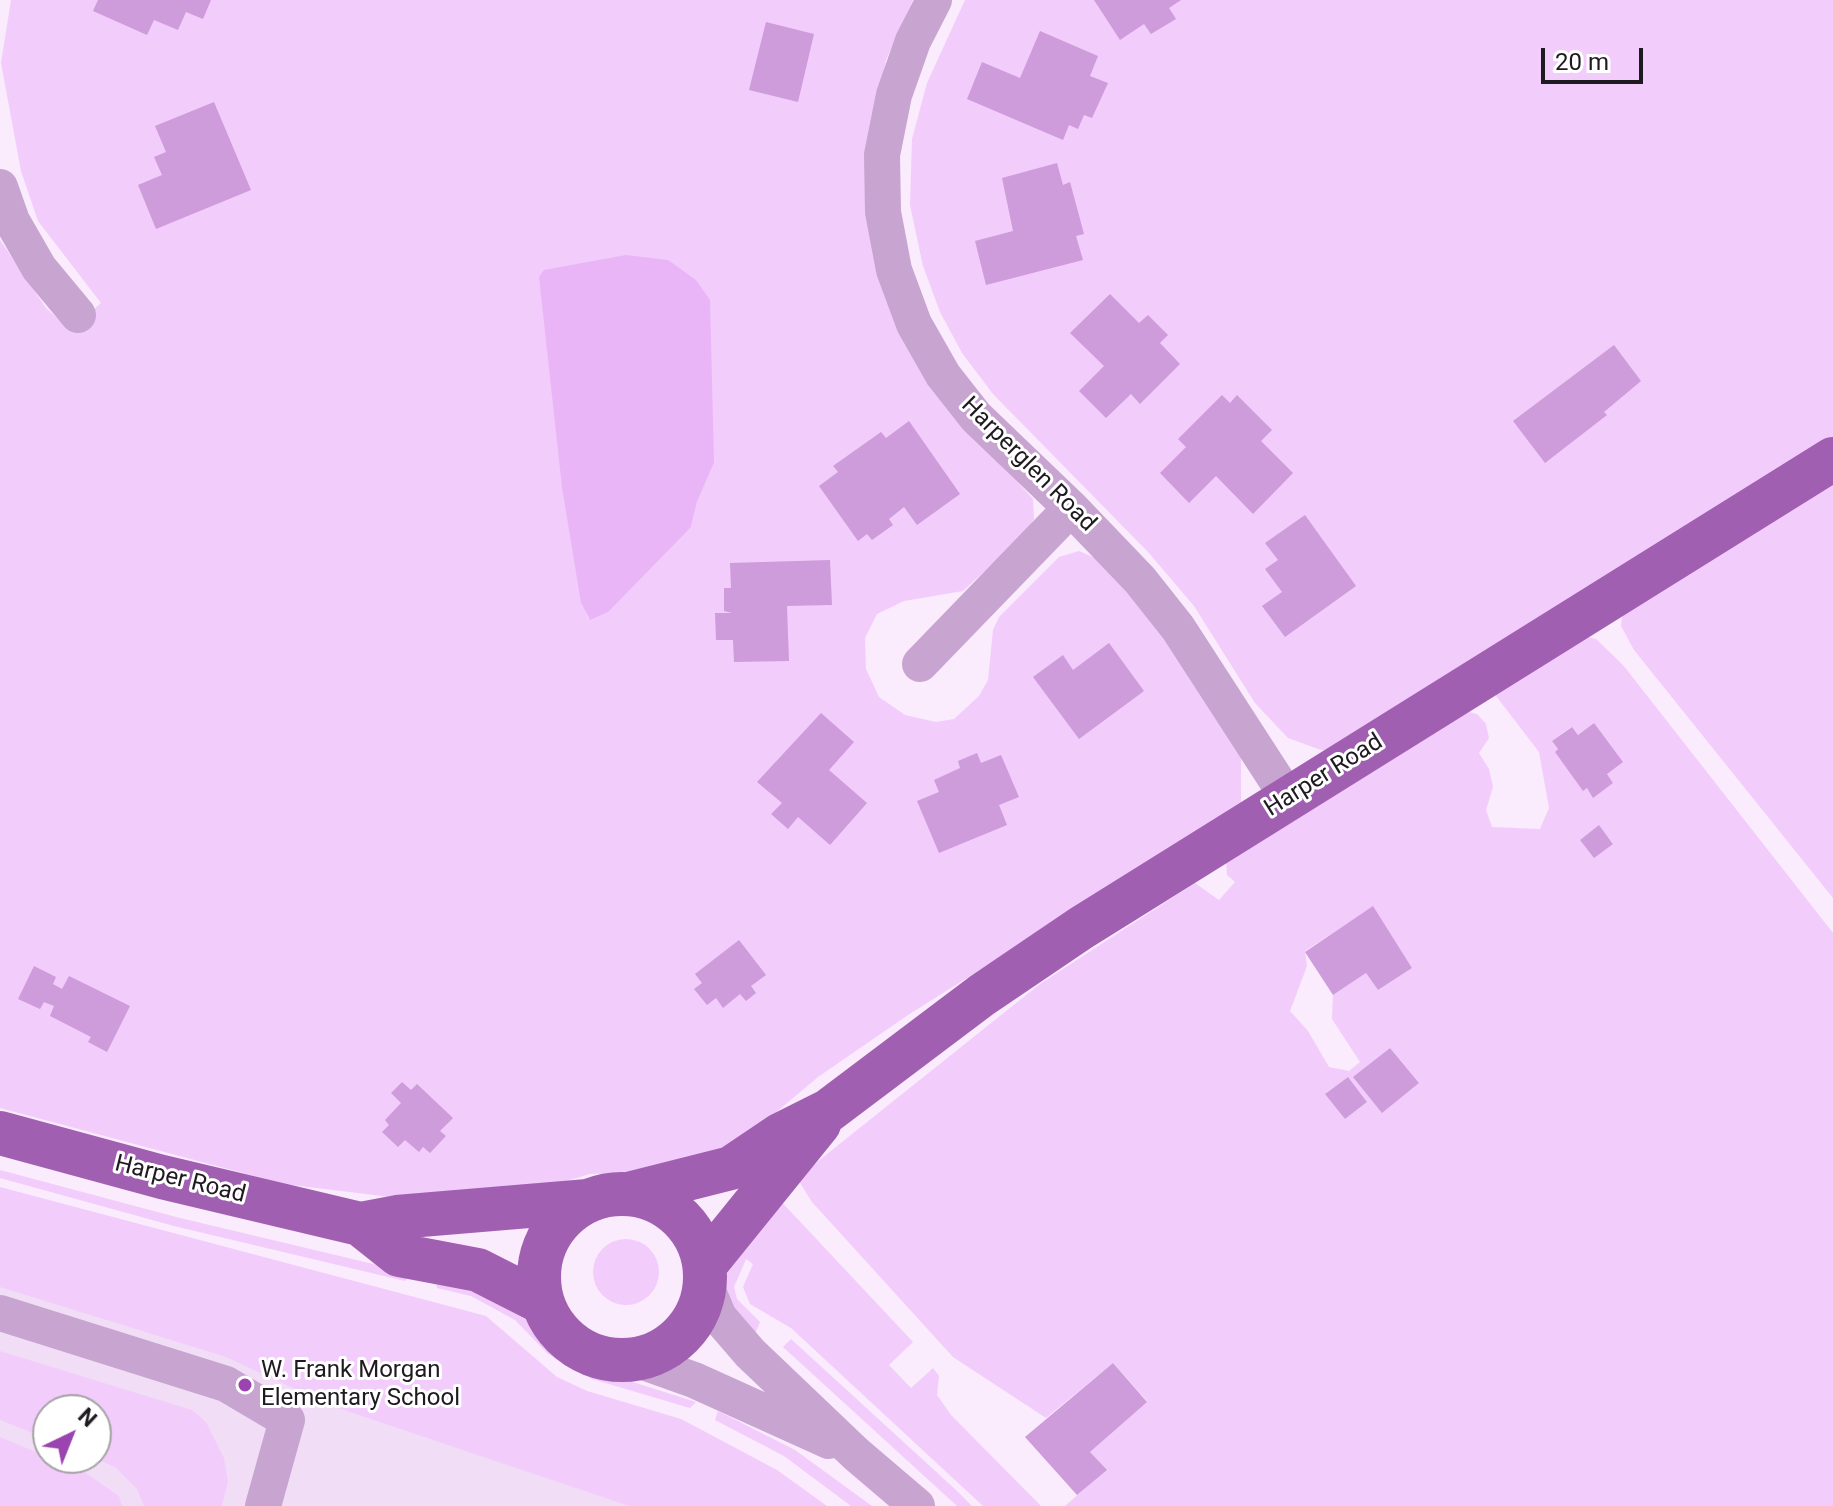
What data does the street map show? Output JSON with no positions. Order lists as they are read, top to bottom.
{
  "streets": {
    "main road": ["Harper Road"],
    "street": ["Harperglen Road"]
  },
  "crossings": [
    ["Harperglen Road", "Harper Road"]
  ],
  "places": ["W. Frank Morgan Elementary School"],
  "scale_bar": "20 m",
  "north": "top right"
}
